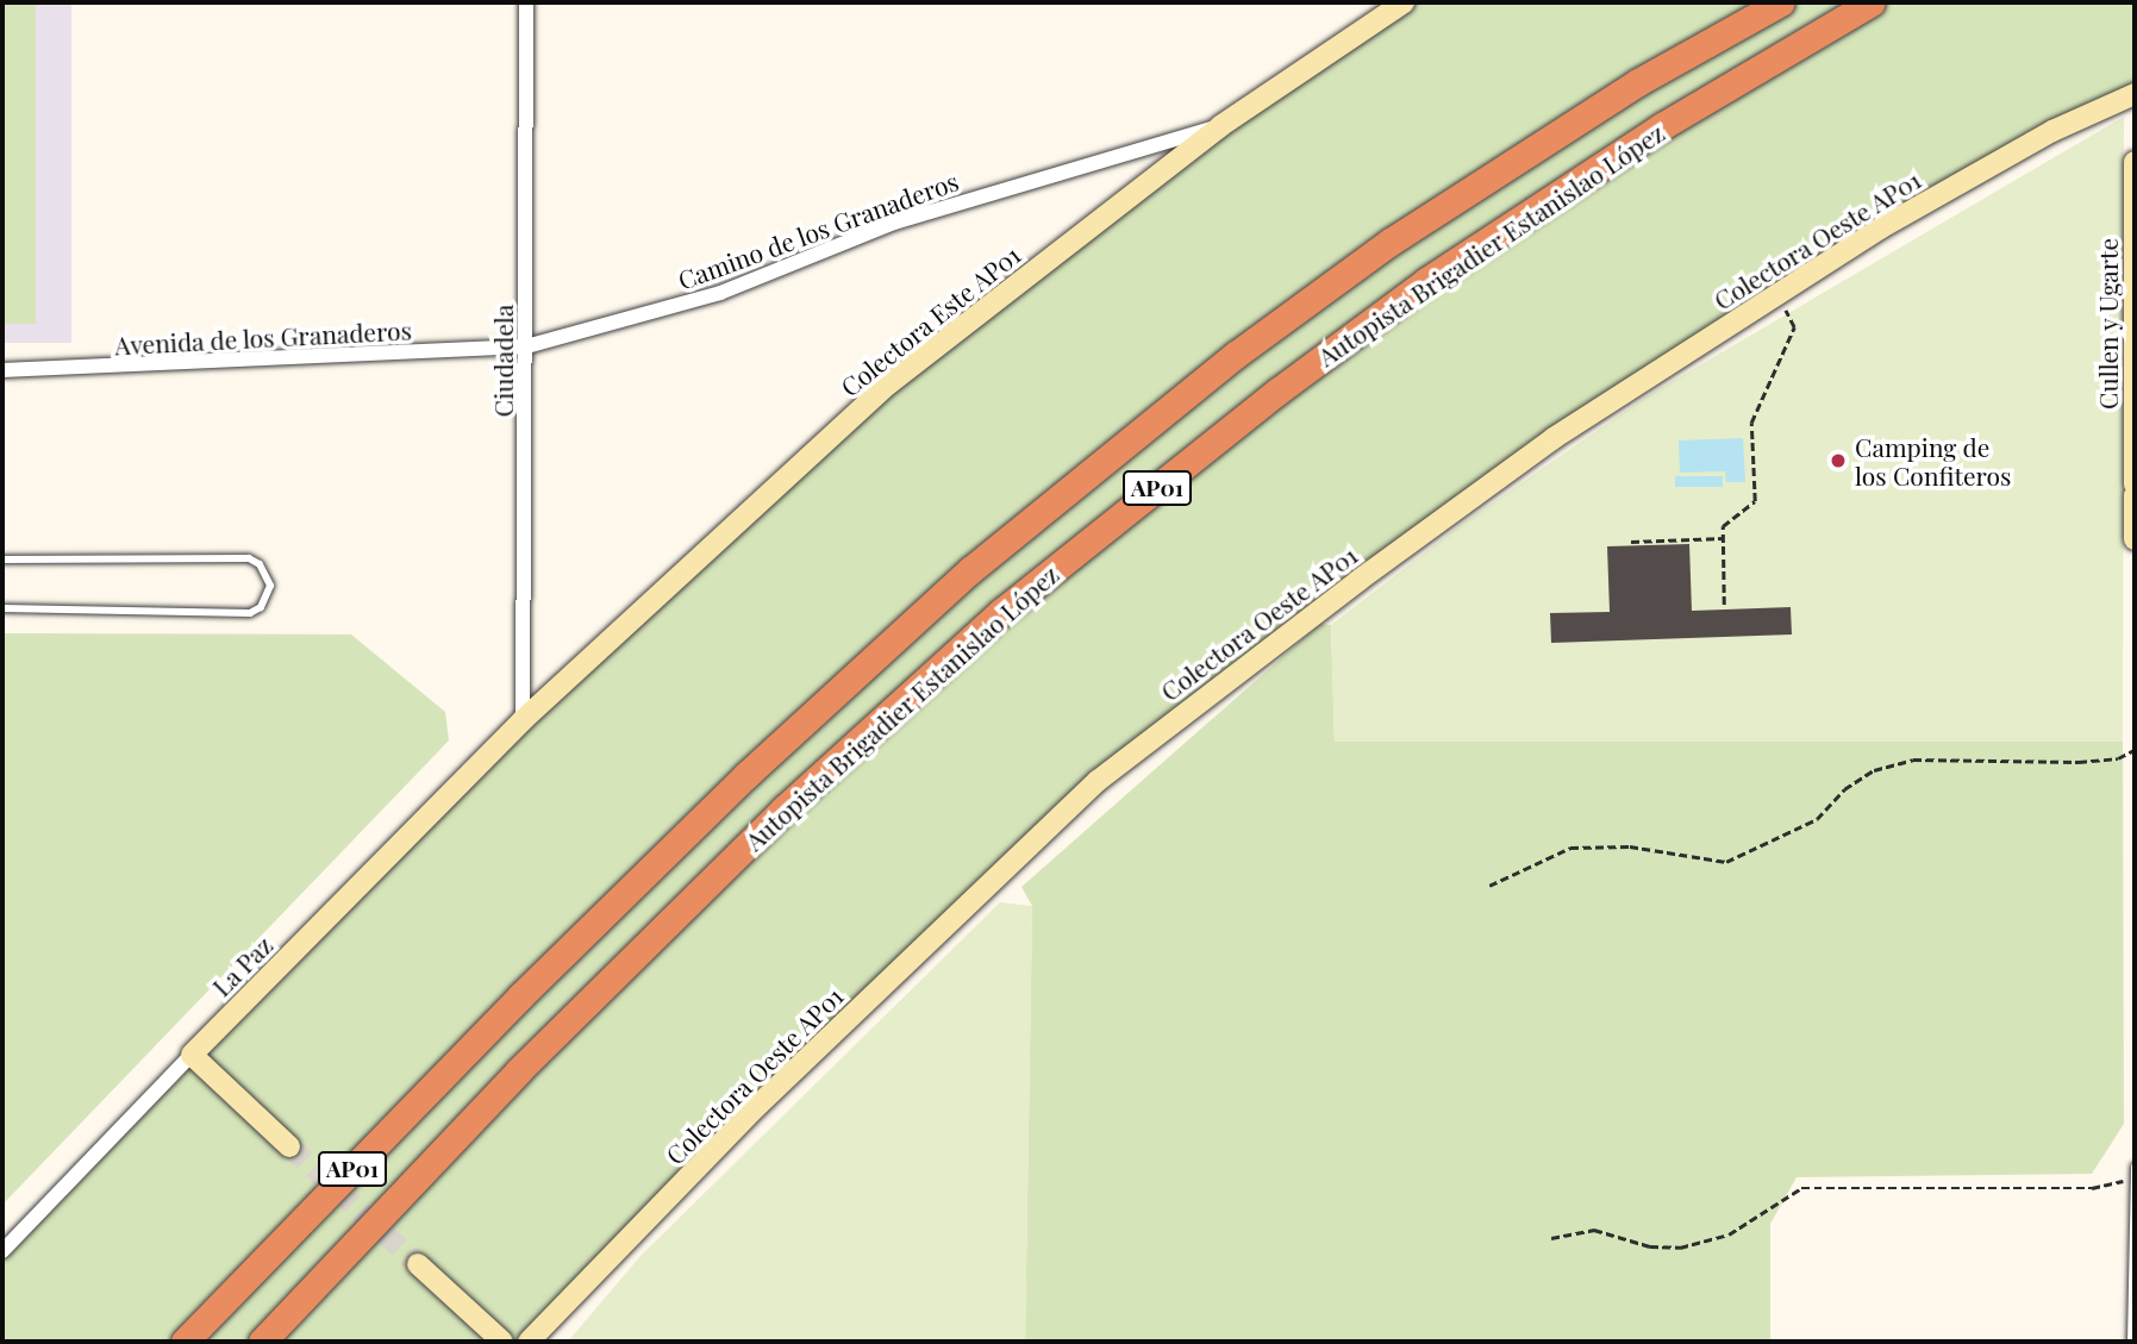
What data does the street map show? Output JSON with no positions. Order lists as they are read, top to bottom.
{
  "streets": {
    "highway": ["Autopista Brigadier Estanislao López", "AP01"],
    "street": [
      "Camino de los Granaderos",
      "Colectora Oeste AP01",
      "Colectora Este AP01",
      "Cullen y Ugarte",
      "Avenida de los Granaderos",
      "Ciudadela",
      "La Paz"
    ]
  },
  "crossings": [
    ["Camino de los Granaderos", "Colectora Este AP01"],
    ["Camino de los Granaderos", "Avenida de los Granaderos"],
    ["Camino de los Granaderos", "Ciudadela"],
    ["Colectora Este AP01", "Ciudadela"],
    ["Colectora Este AP01", "La Paz"],
    ["Avenida de los Granaderos", "Ciudadela"],
    ["Ciudadela", "La Paz"]
  ],
  "places": ["Camping de los Confiteros"]
}
